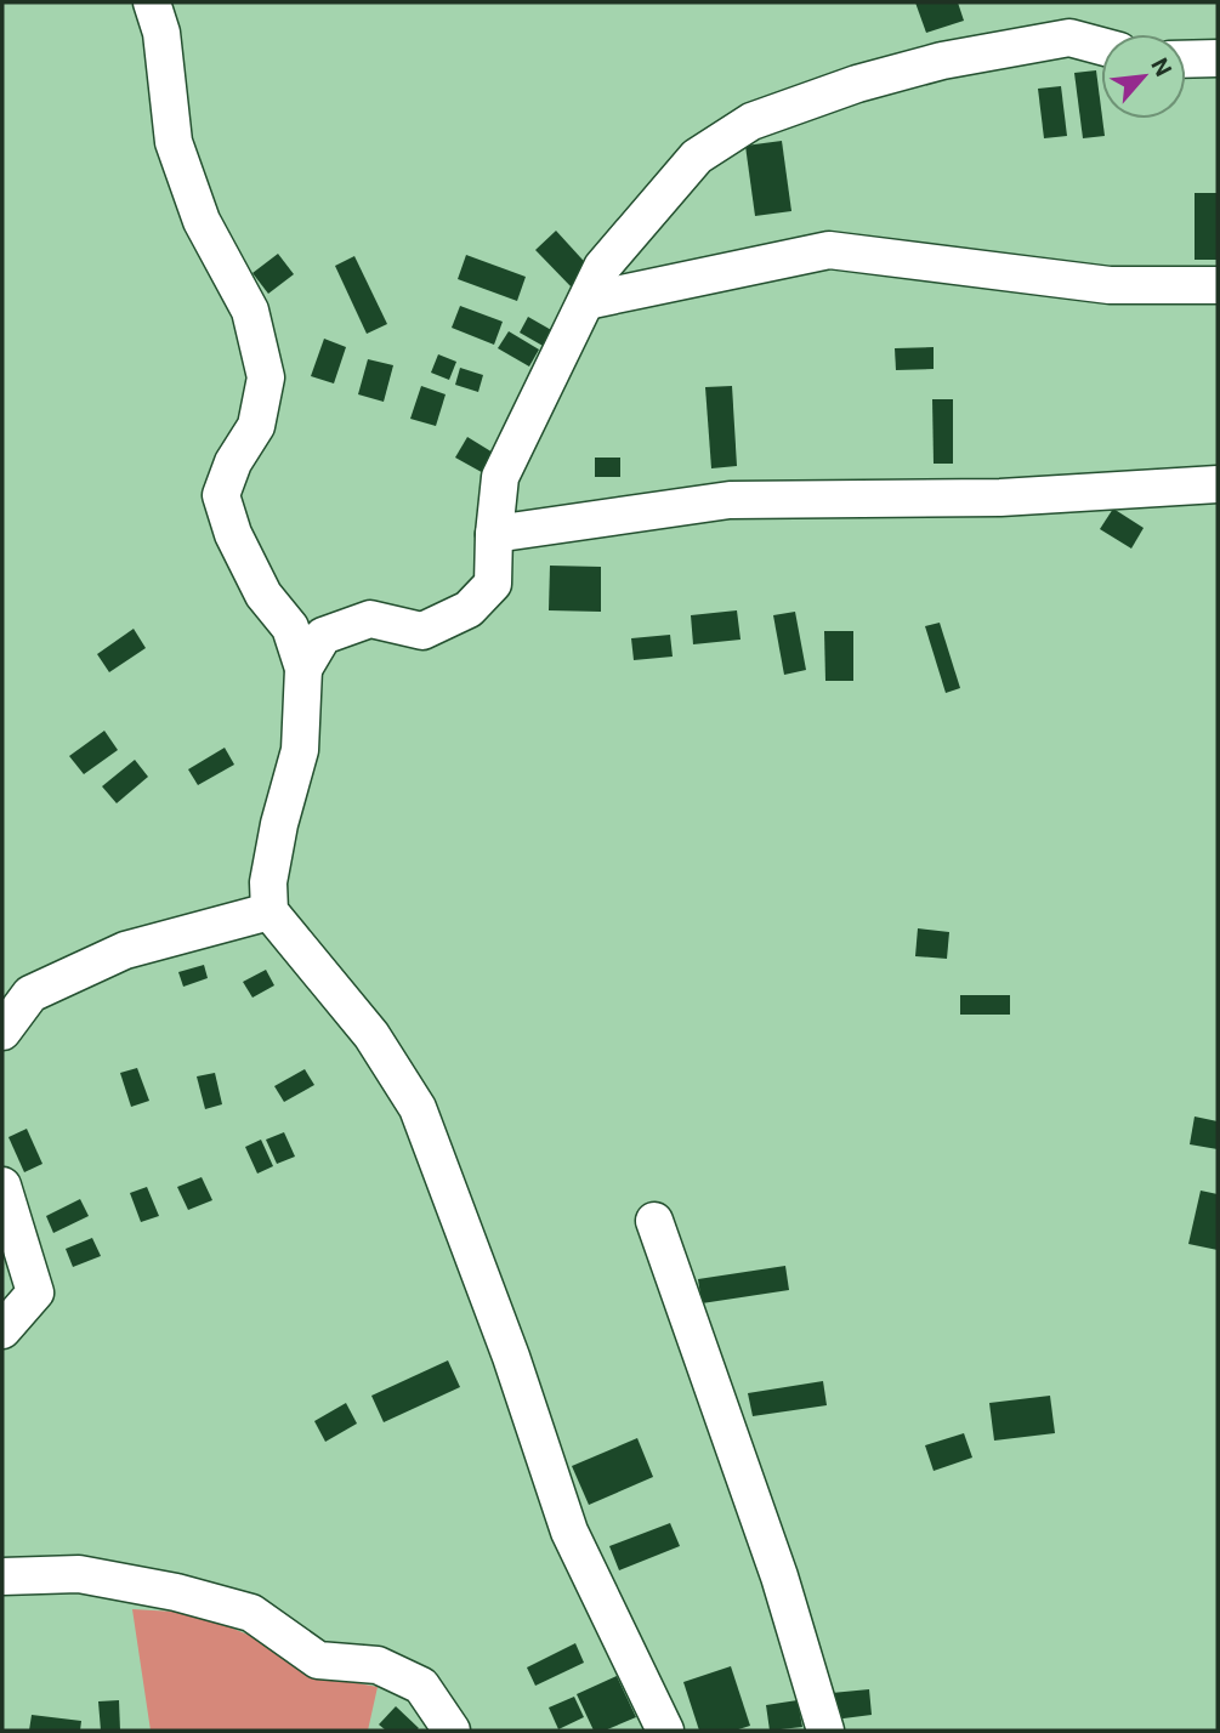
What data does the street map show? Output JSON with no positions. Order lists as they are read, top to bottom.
{
  "north": "top right"
}
